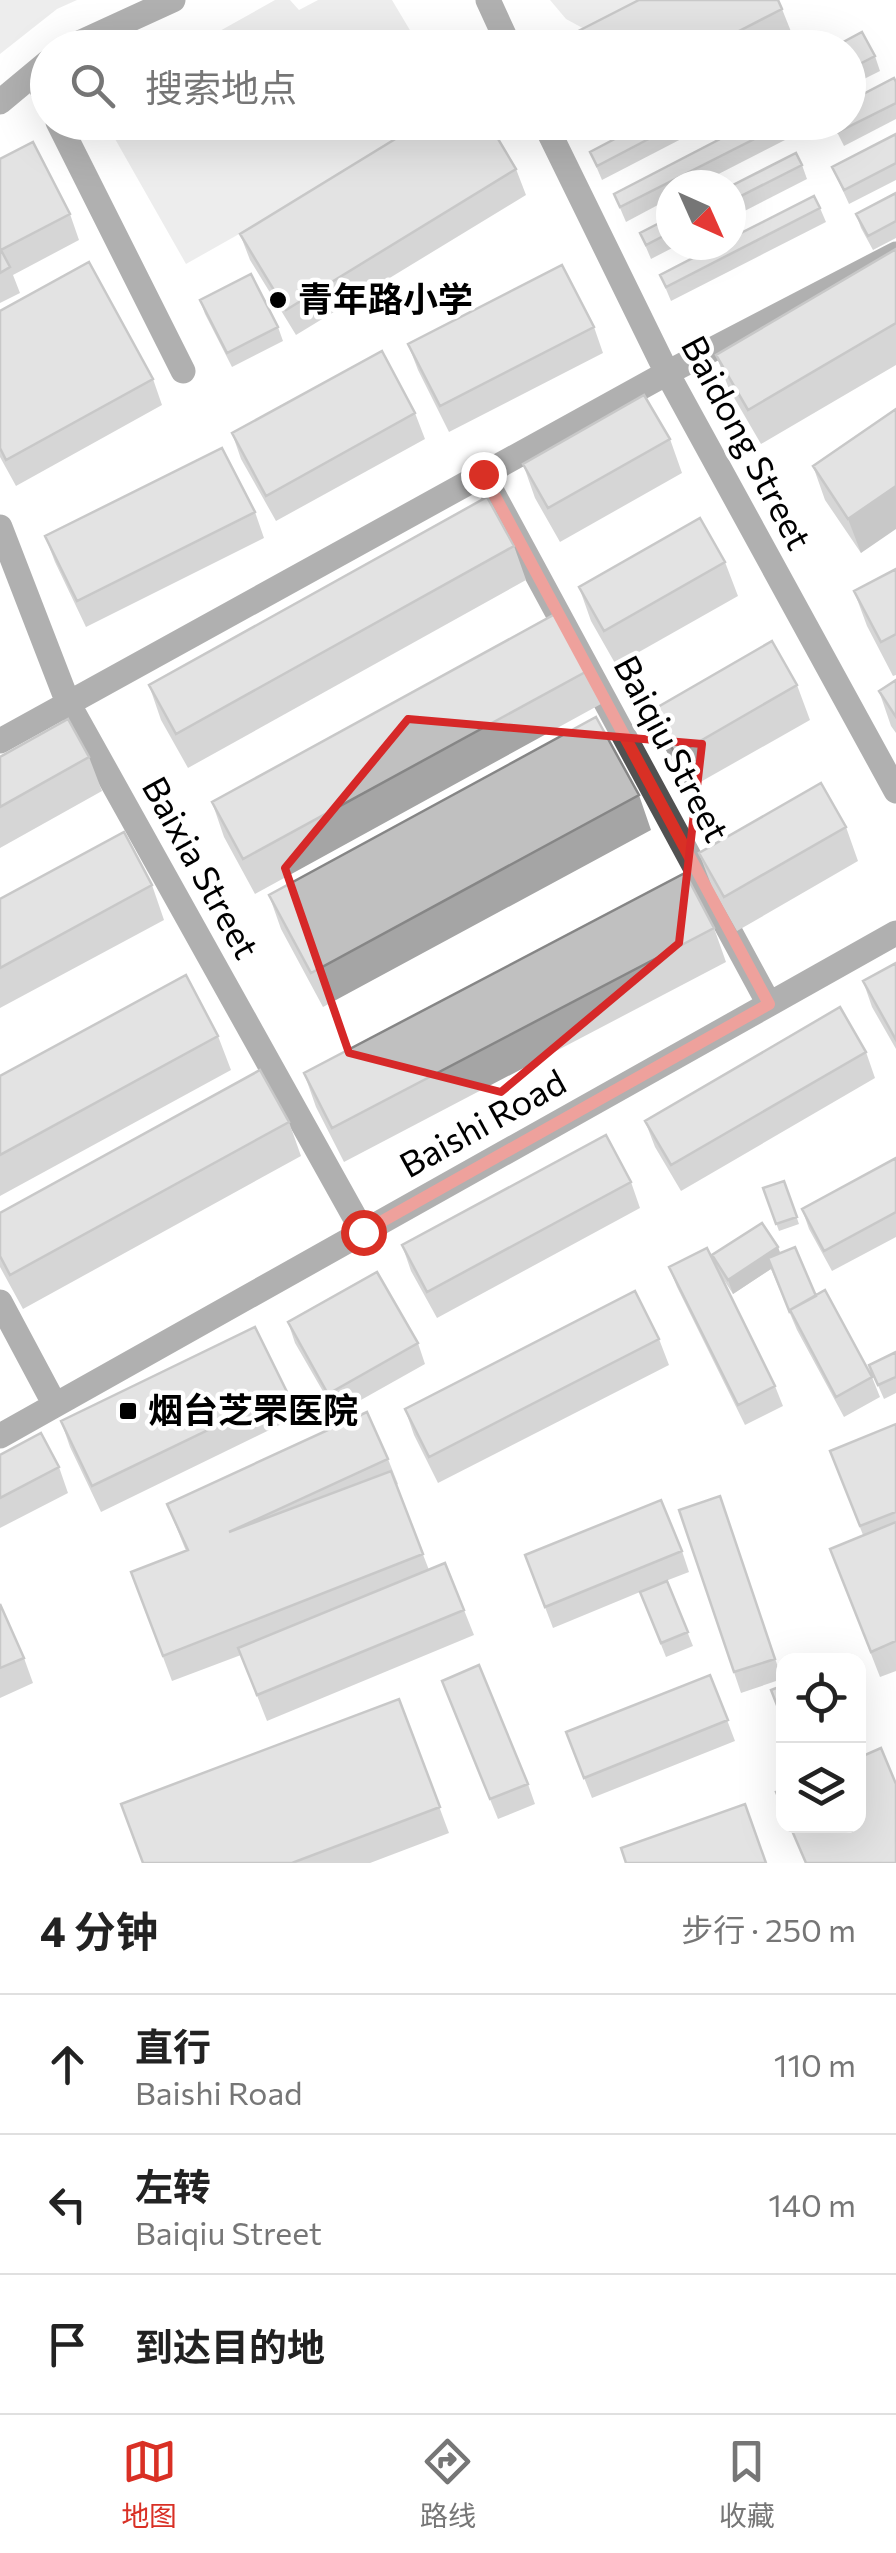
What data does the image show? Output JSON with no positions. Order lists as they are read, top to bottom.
{
  "streets": {
    "street": [
      "Baidong Street",
      "Baiqiu Street",
      "Baixia Street",
      "Baishi Road"
    ]
  },
  "crossings": [
    ["Baiqiu Street", "Baishi Road"],
    ["Baixia Street", "Baishi Road"]
  ],
  "places": {
    "other": ["青年路小学"],
    "transit": ["烟台芝罘医院"]
  },
  "north": "bottom right",
  "page": {
    "search": "搜索地点",
    "heading": ["4 分钟", "步行 · 250 m"],
    "list": [
      ["直行", "Baishi Road", "110 m"],
      ["左转", "Baiqiu Street", "140 m"],
      "到达目的地"
    ],
    "nav": ["地图", "路线", "收藏"]
  }
}
